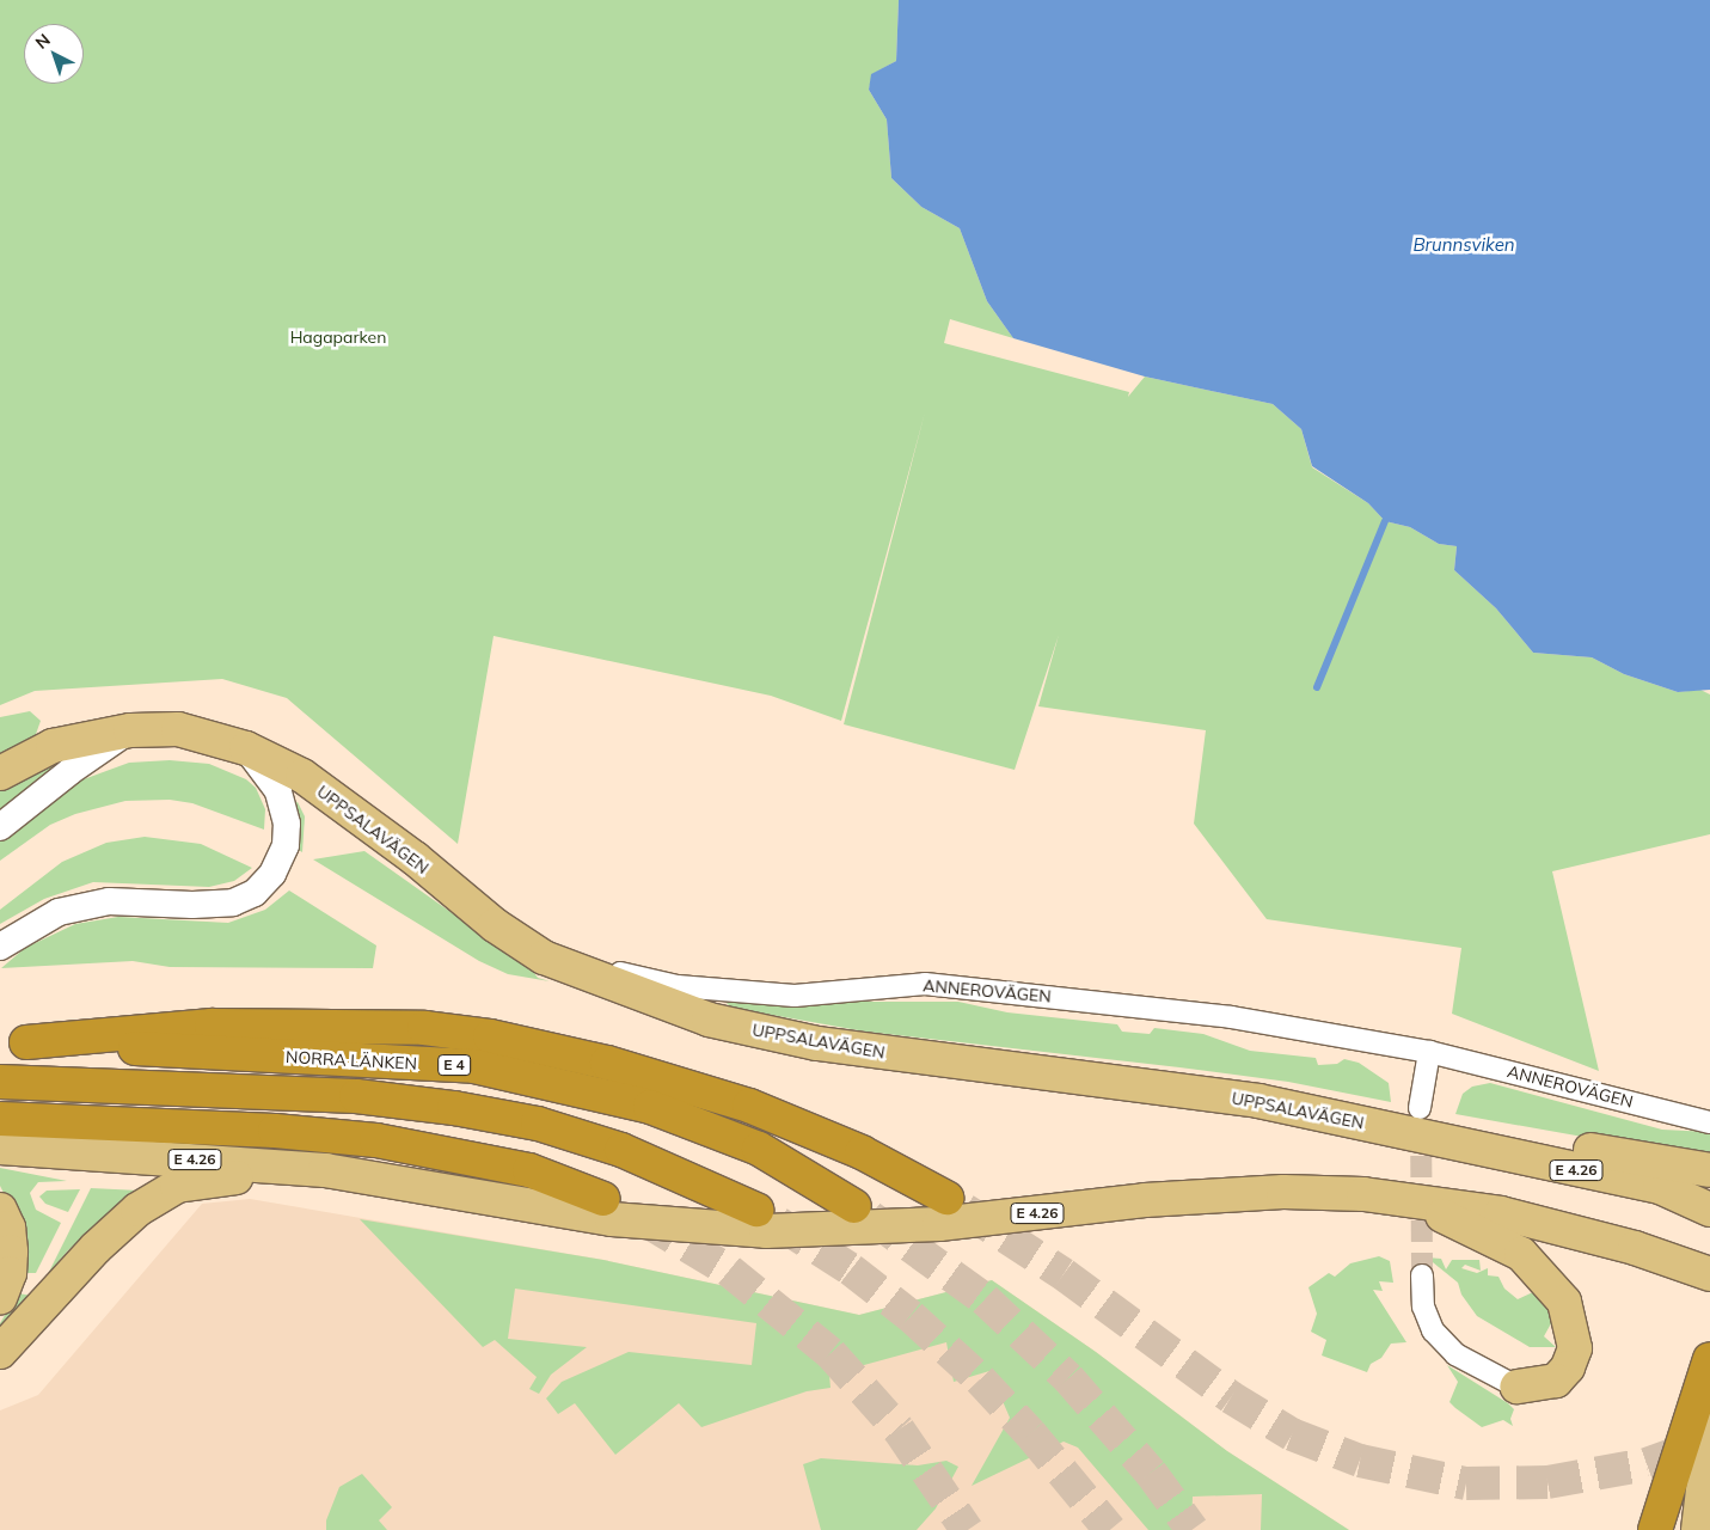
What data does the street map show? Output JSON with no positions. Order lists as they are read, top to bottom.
{
  "streets": {
    "highway": ["NORRA LÄNKEN", "E 4"],
    "main road": ["UPPSALAVÄGEN", "E 4.26"],
    "street": ["ANNEROVÄGEN"]
  },
  "crossings": [
    ["UPPSALAVÄGEN", "ANNEROVÄGEN"]
  ],
  "water": ["Brunnsviken"],
  "parks": ["Hagaparken"],
  "north": "top left"
}
